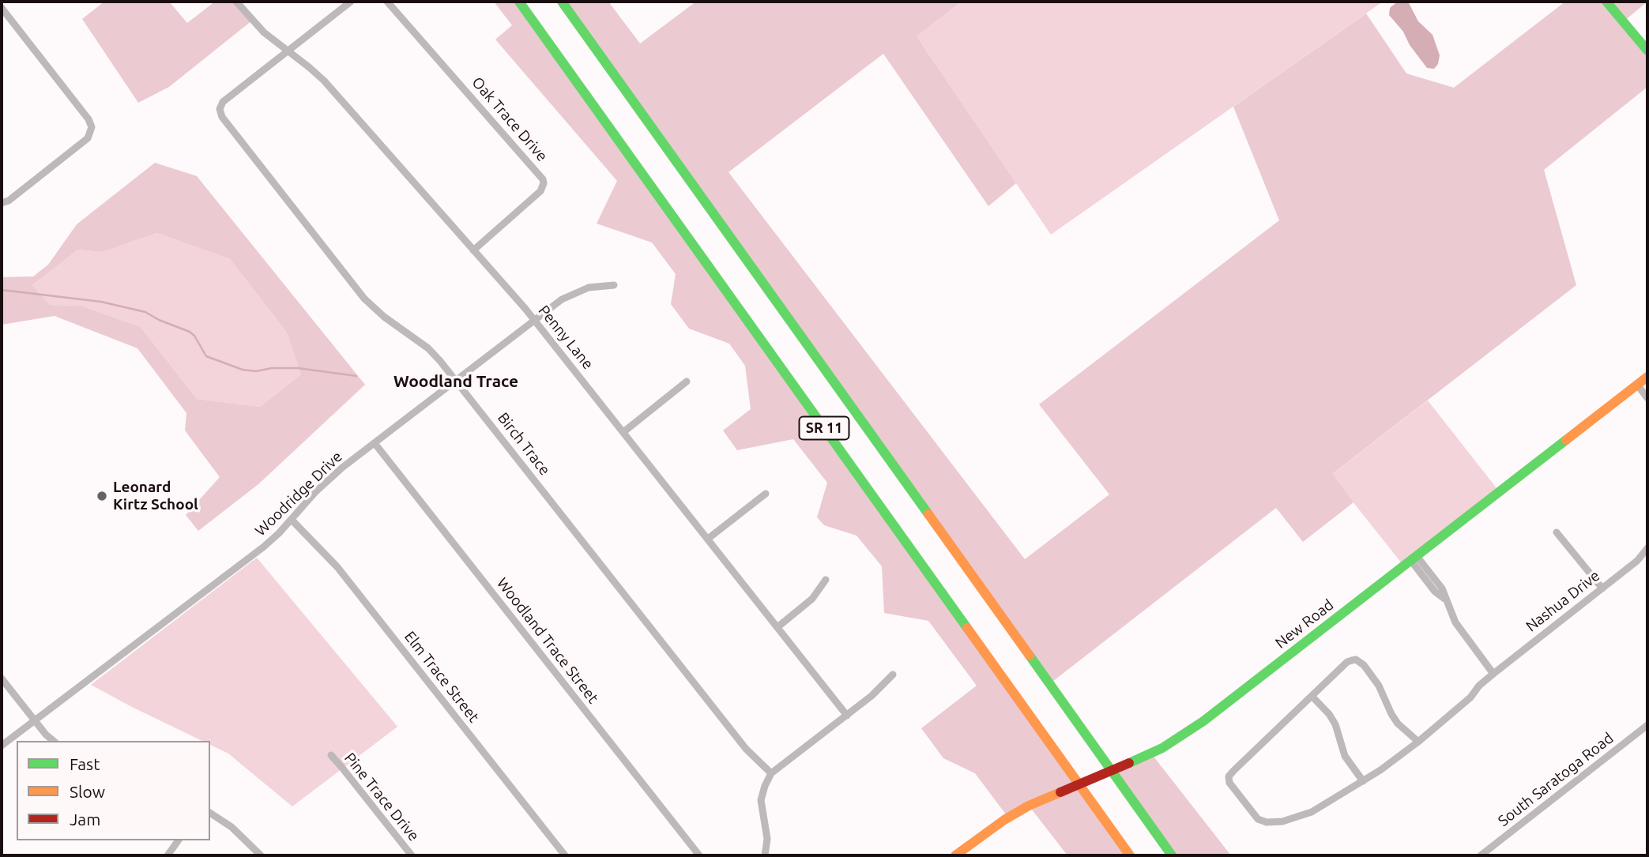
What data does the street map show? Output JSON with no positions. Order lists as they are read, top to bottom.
{
  "streets": {
    "main road": ["SR 11", "New Road"],
    "street": [
      "Oak Trace Drive",
      "Penny Lane",
      "Birch Trace",
      "Woodridge Drive",
      "Nashua Drive",
      "Woodland Trace Street",
      "Elm Trace Street",
      "South Saratoga Road",
      "Pine Trace Drive"
    ]
  },
  "crossings": [
    ["Oak Trace Drive", "Penny Lane"],
    ["Penny Lane", "Birch Trace"],
    ["Penny Lane", "Woodridge Drive"],
    ["Birch Trace", "Woodridge Drive"],
    ["Woodridge Drive", "Woodland Trace Street"],
    ["Woodridge Drive", "Elm Trace Street"]
  ],
  "districts": ["Woodland Trace"],
  "places": ["Leonard Kirtz School"],
  "legend": ["Fast", "Slow", "Jam"]
}
